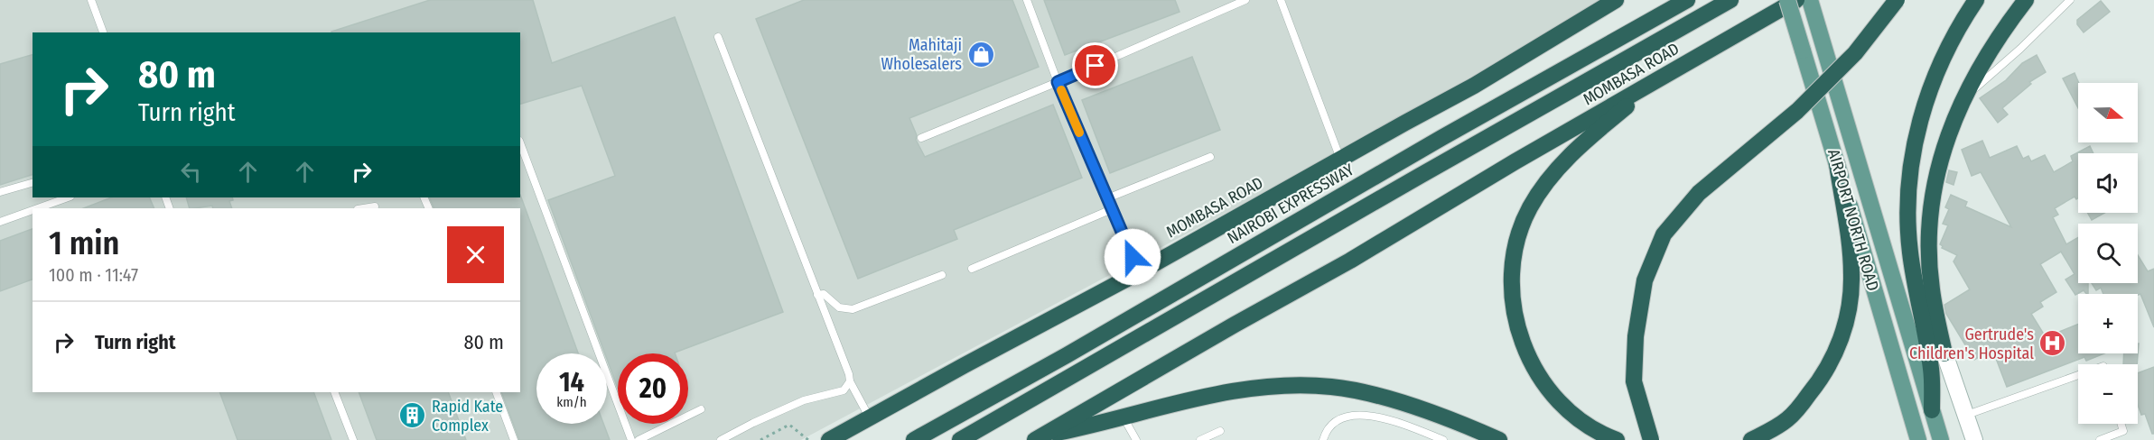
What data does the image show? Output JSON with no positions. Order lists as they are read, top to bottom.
{
  "streets": {
    "highway": ["MOMBASA ROAD", "NAIROBI EXPRESSWAY"],
    "main road": ["AIRPORT NORTH ROAD"]
  },
  "places": {
    "shop": ["Mahitaji Wholesalers"],
    "hospital": ["Gertrude's Children's Hospital"],
    "building": ["Rapid Kate Complex"]
  },
  "north": "right",
  "page": {
    "turn": ["80 m", "Turn right"],
    "map_buttons": ["+", "−"],
    "heading": ["1 min", "100 m · 11:47"],
    "list": [
      {
        "name": "Turn right",
        "value": "80 m"
      }
    ],
    "speed": "14 km/h",
    "limit": "20"
  }
}
